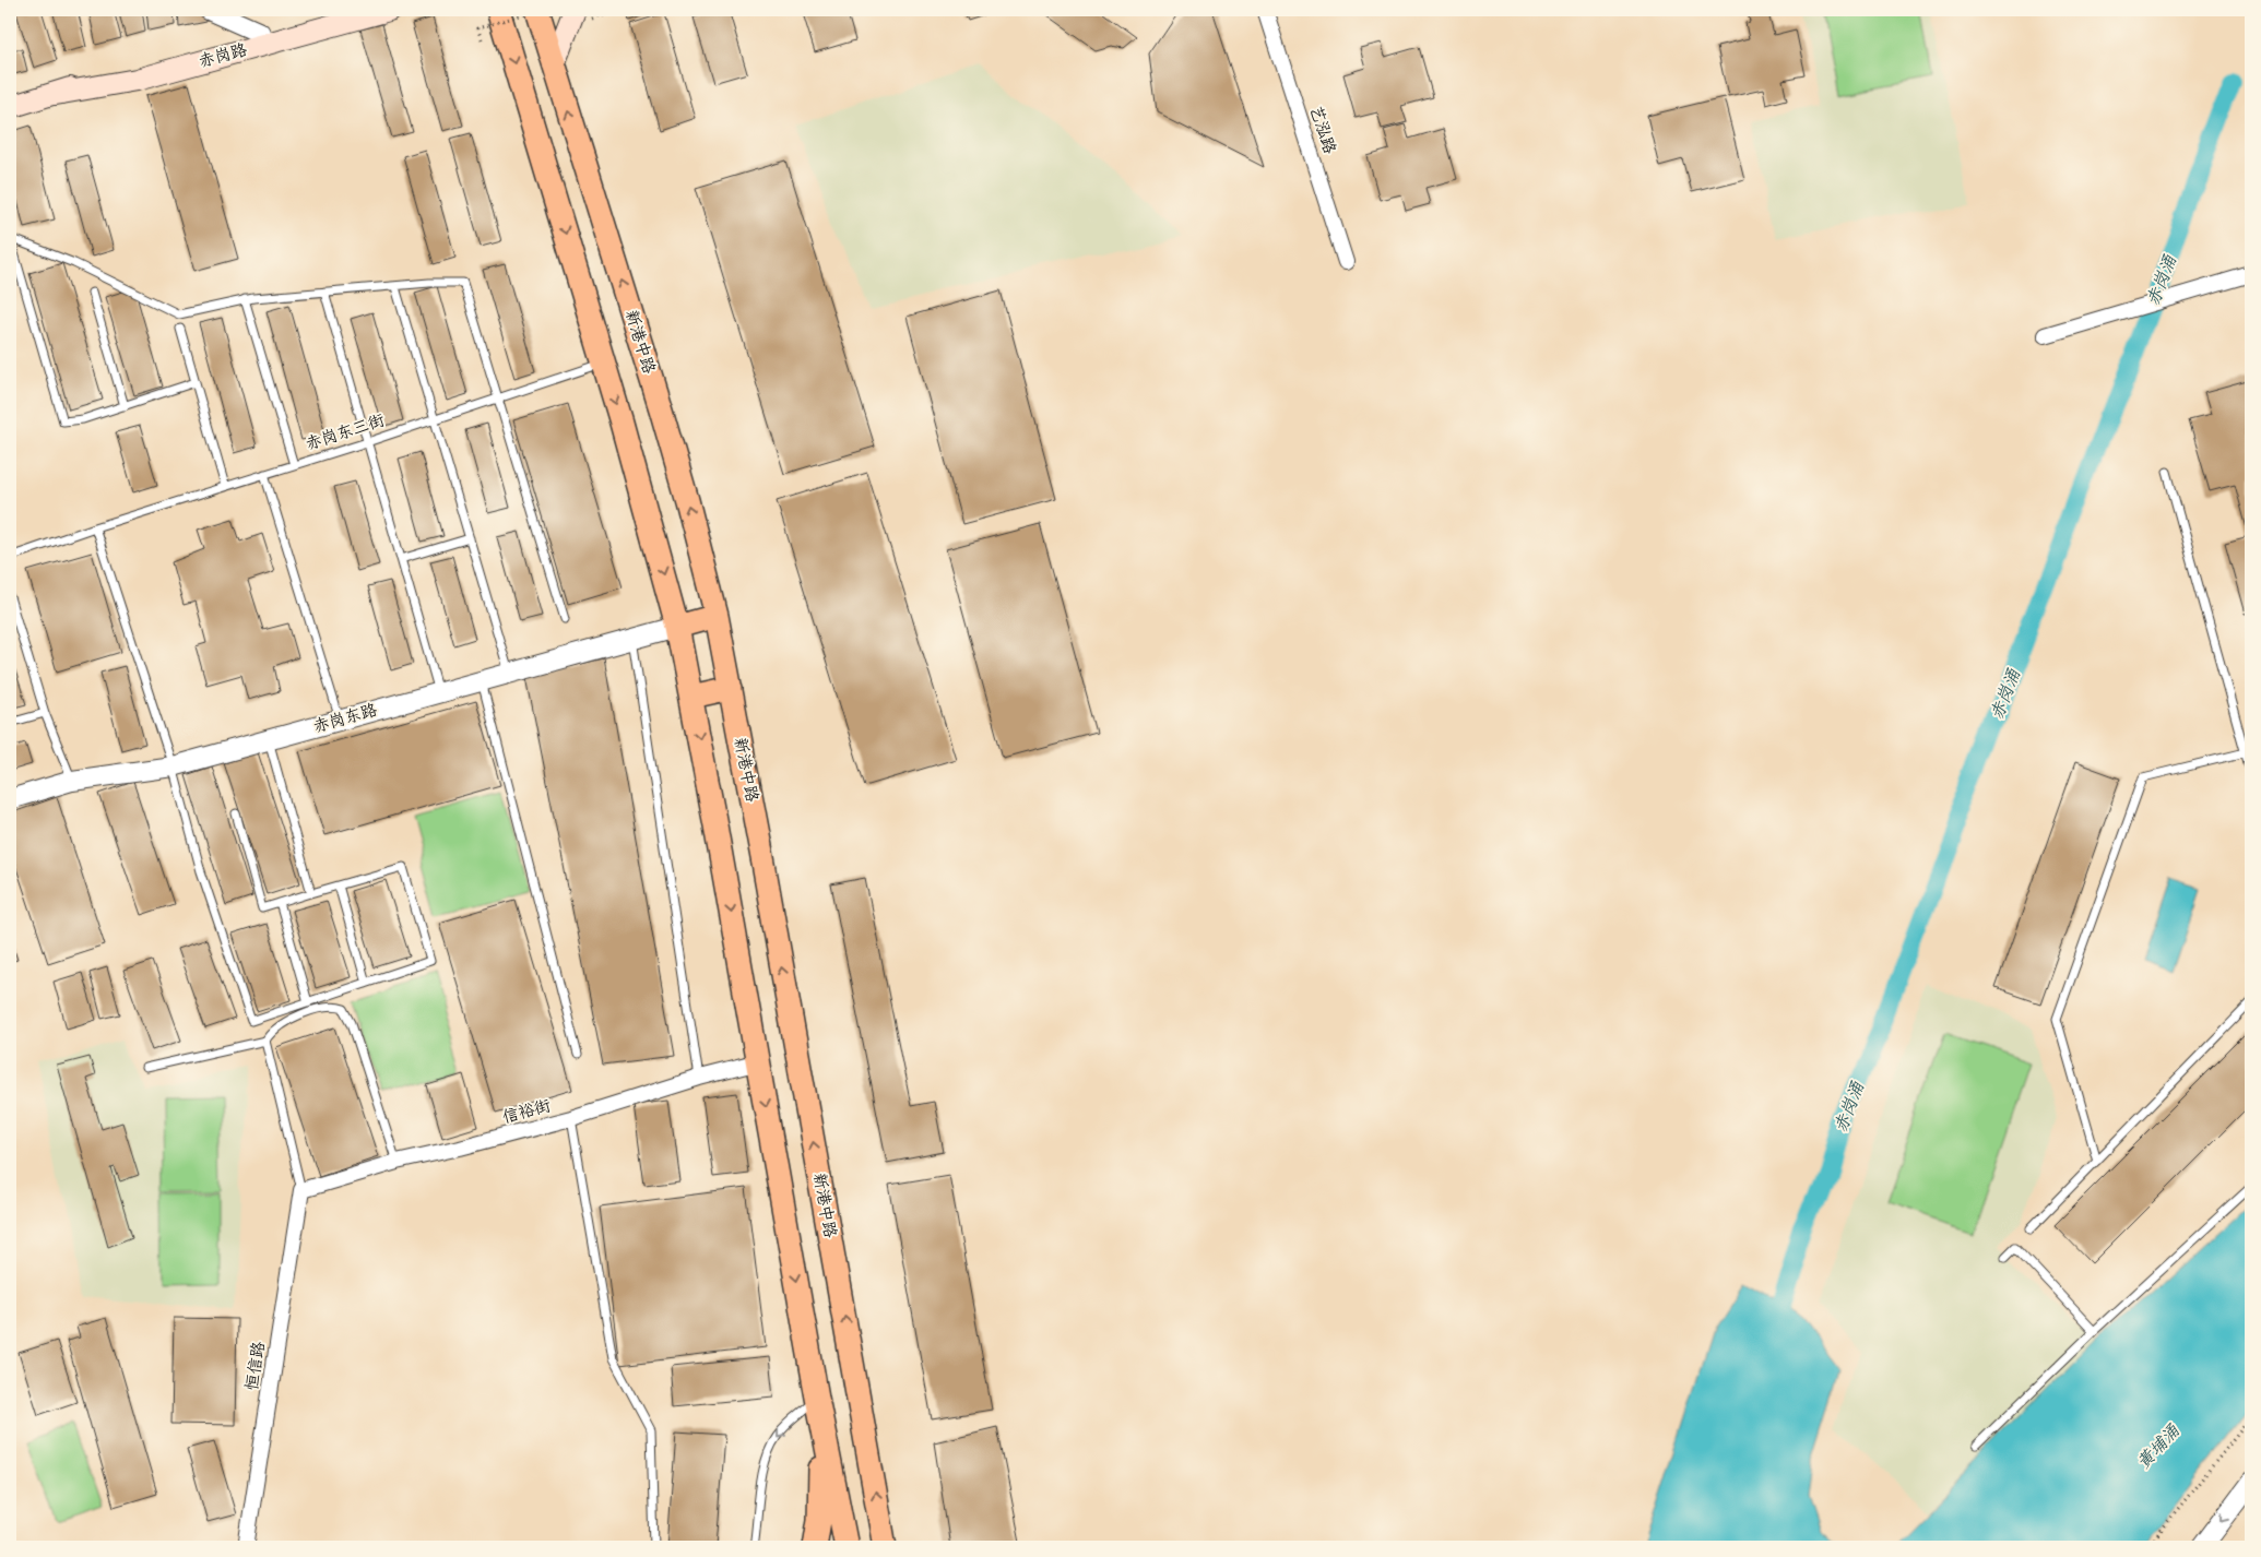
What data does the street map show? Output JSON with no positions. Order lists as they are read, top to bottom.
{
  "streets": {
    "main road": ["赤岗路", "新港中路"],
    "street": [
      "艺泓路",
      "赤岗东路",
      "信裕街",
      "恒信路"
    ],
    "lane": ["赤岗东三街"]
  },
  "crossings": [
    ["信裕街", "恒信路"]
  ],
  "water": ["赤岗涌", "黄埔涌"]
}
